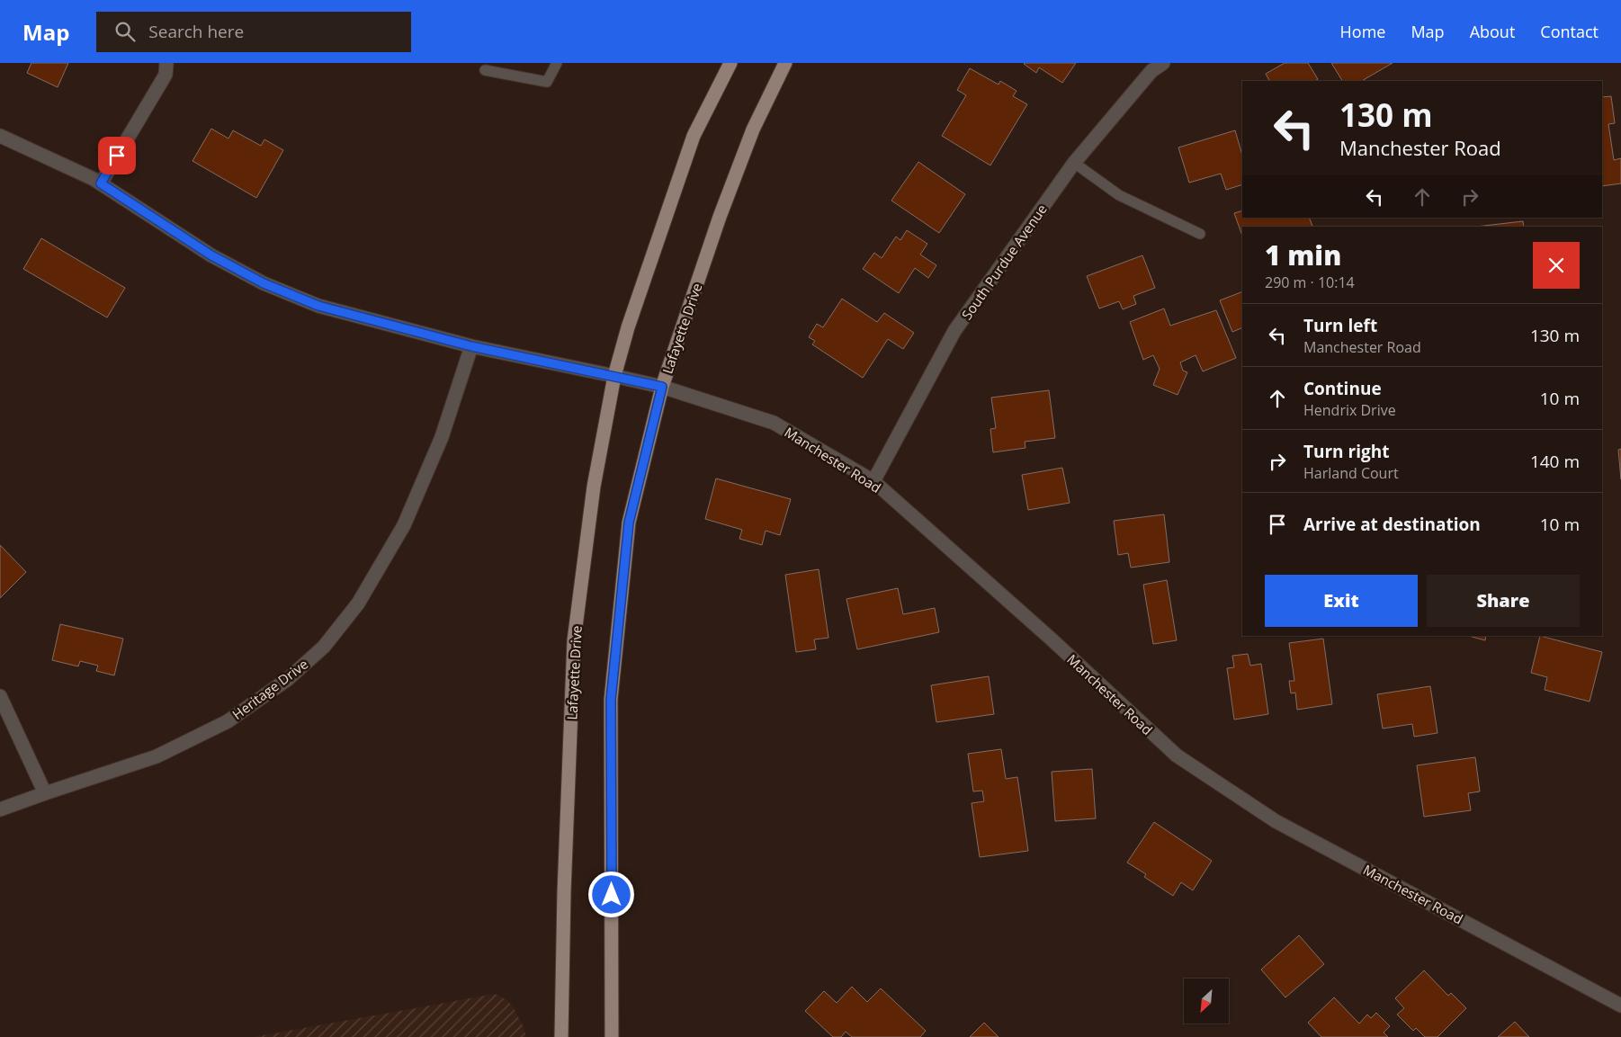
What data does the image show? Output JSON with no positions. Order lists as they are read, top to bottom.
{
  "streets": {
    "main road": ["Lafayette Drive"],
    "street": ["South Purdue Avenue", "Manchester Road", "Heritage Drive"]
  },
  "crossings": [
    ["South Purdue Avenue", "Manchester Road"],
    ["Lafayette Drive", "Manchester Road"],
    ["Manchester Road", "Heritage Drive"]
  ],
  "north": "bottom left",
  "page": {
    "header": "Map",
    "search": "Search here",
    "nav": [
      "Home",
      "Map",
      "About",
      "Contact"
    ],
    "turn": ["130 m", "Manchester Road"],
    "heading": ["1 min", "290 m · 10:14"],
    "list": [
      {
        "name": "Turn left",
        "note": "Manchester Road",
        "value": "130 m"
      },
      {
        "name": "Continue",
        "note": "Hendrix Drive",
        "value": "10 m"
      },
      {
        "name": "Turn right",
        "note": "Harland Court",
        "value": "140 m"
      },
      {
        "name": "Arrive at destination",
        "value": "10 m"
      }
    ],
    "buttons": ["Exit", "Share"]
  }
}
